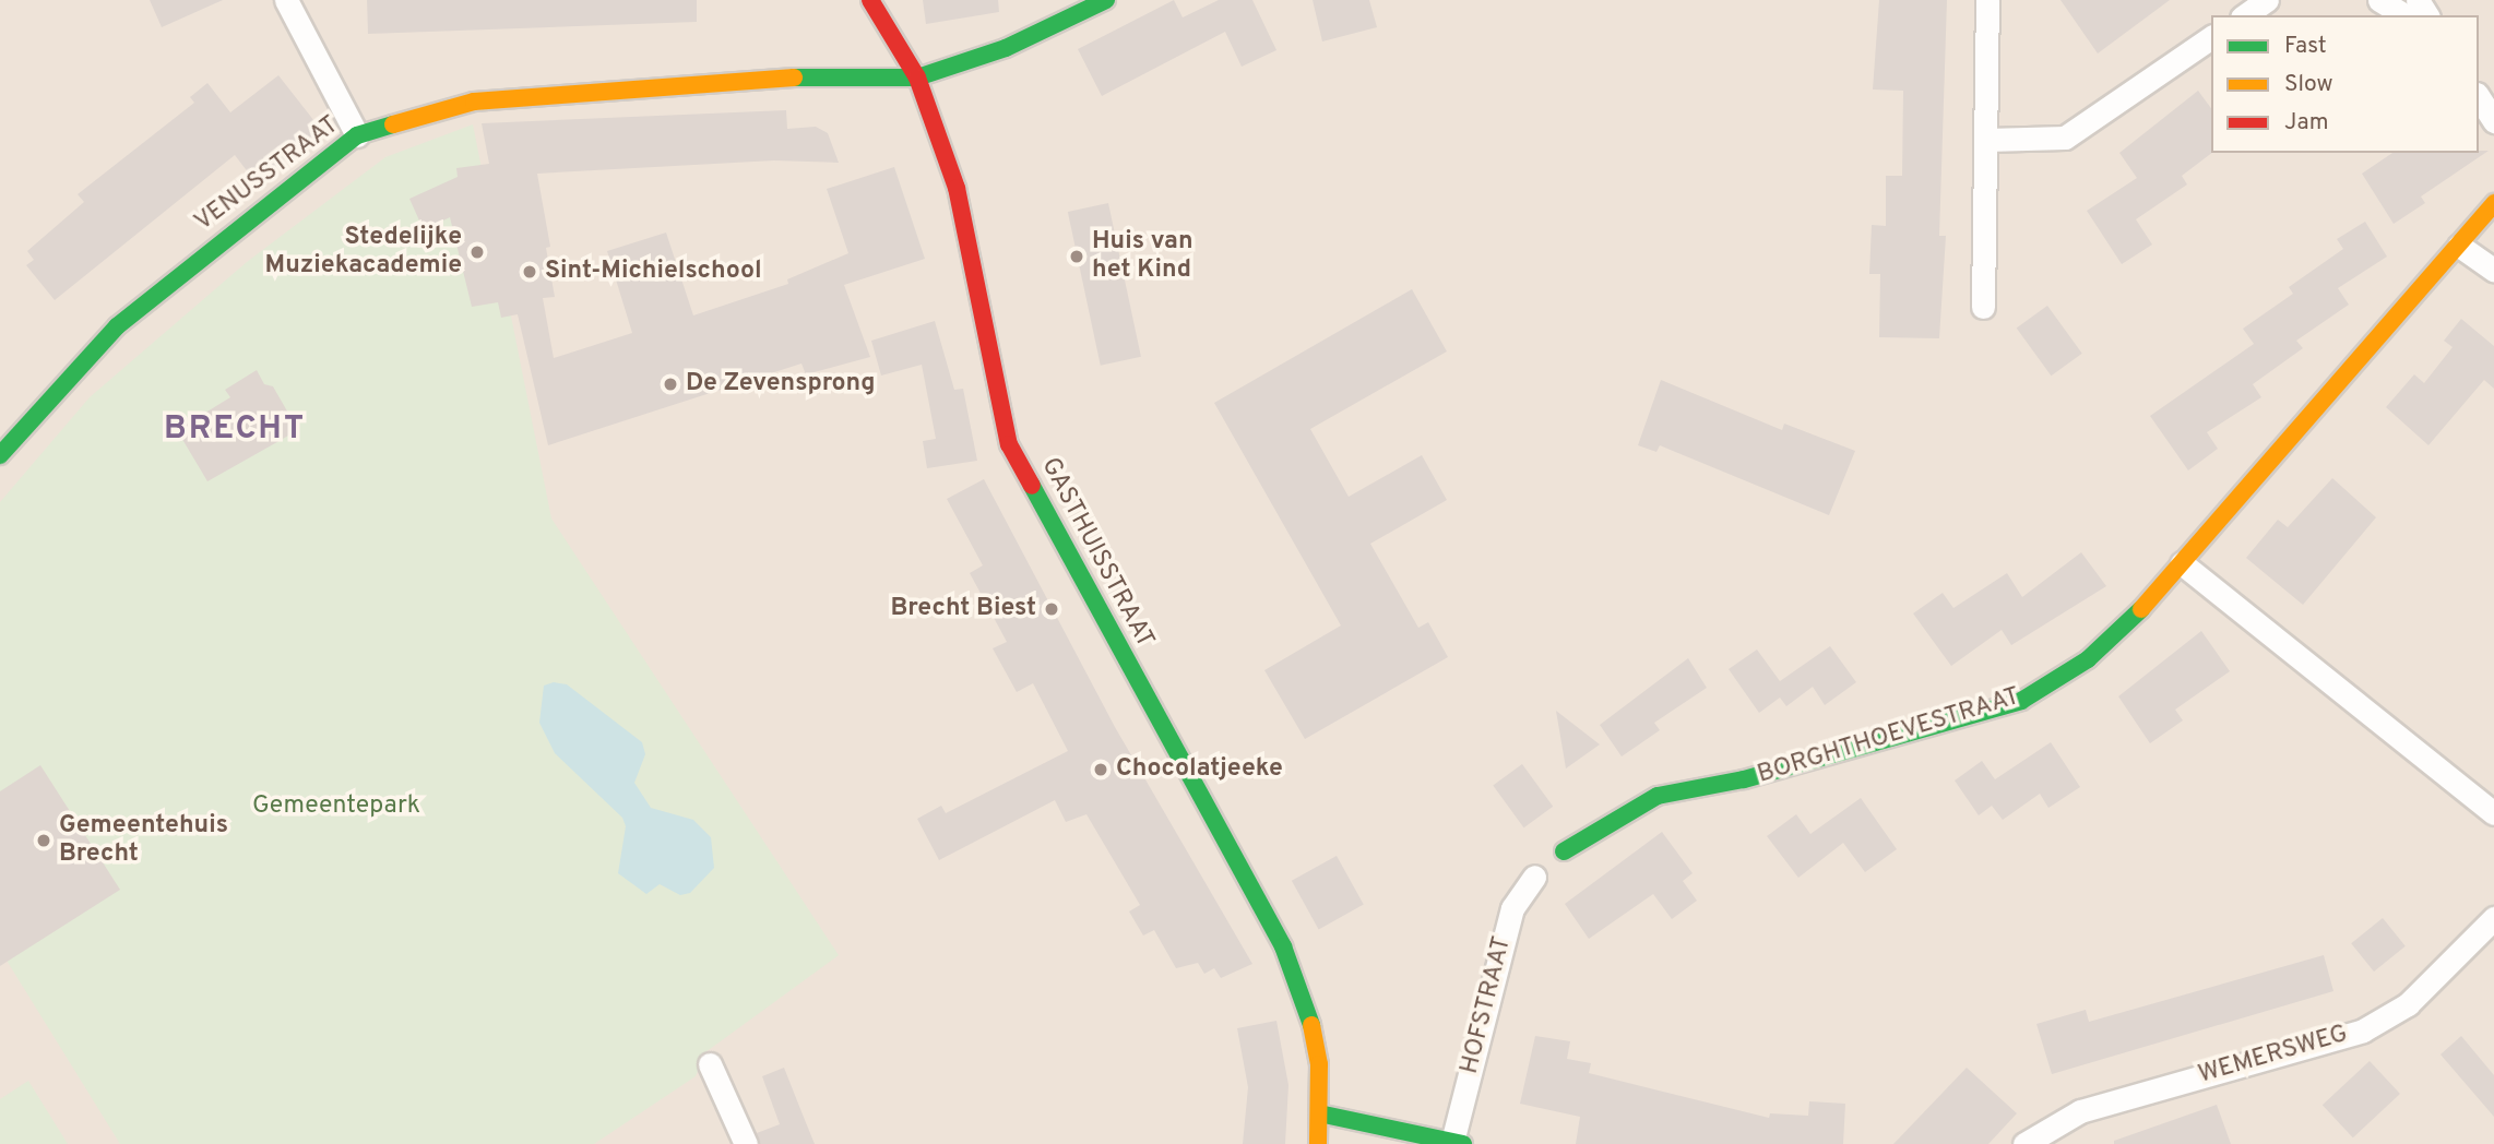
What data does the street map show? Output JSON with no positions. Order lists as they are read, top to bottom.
{
  "streets": {
    "main road": [
      "VENUSSTRAAT",
      "GASTHUISSTRAAT",
      "BORGHTHOEVESTRAAT",
      "HOFSTRAAT"
    ],
    "street": ["WEMERSWEG"]
  },
  "crossings": [
    ["VENUSSTRAAT", "GASTHUISSTRAAT"],
    ["GASTHUISSTRAAT", "HOFSTRAAT"]
  ],
  "districts": ["BRECHT"],
  "parks": ["Gemeentepark"],
  "places": [
    "Stedelijke Muziekacademie",
    "Huis van het Kind",
    "Sint-Michielschool",
    "De Zevensprong",
    "Brecht Biest",
    "Chocolatjeeke",
    "Gemeentehuis Brecht"
  ],
  "legend": ["Fast", "Slow", "Jam"]
}
